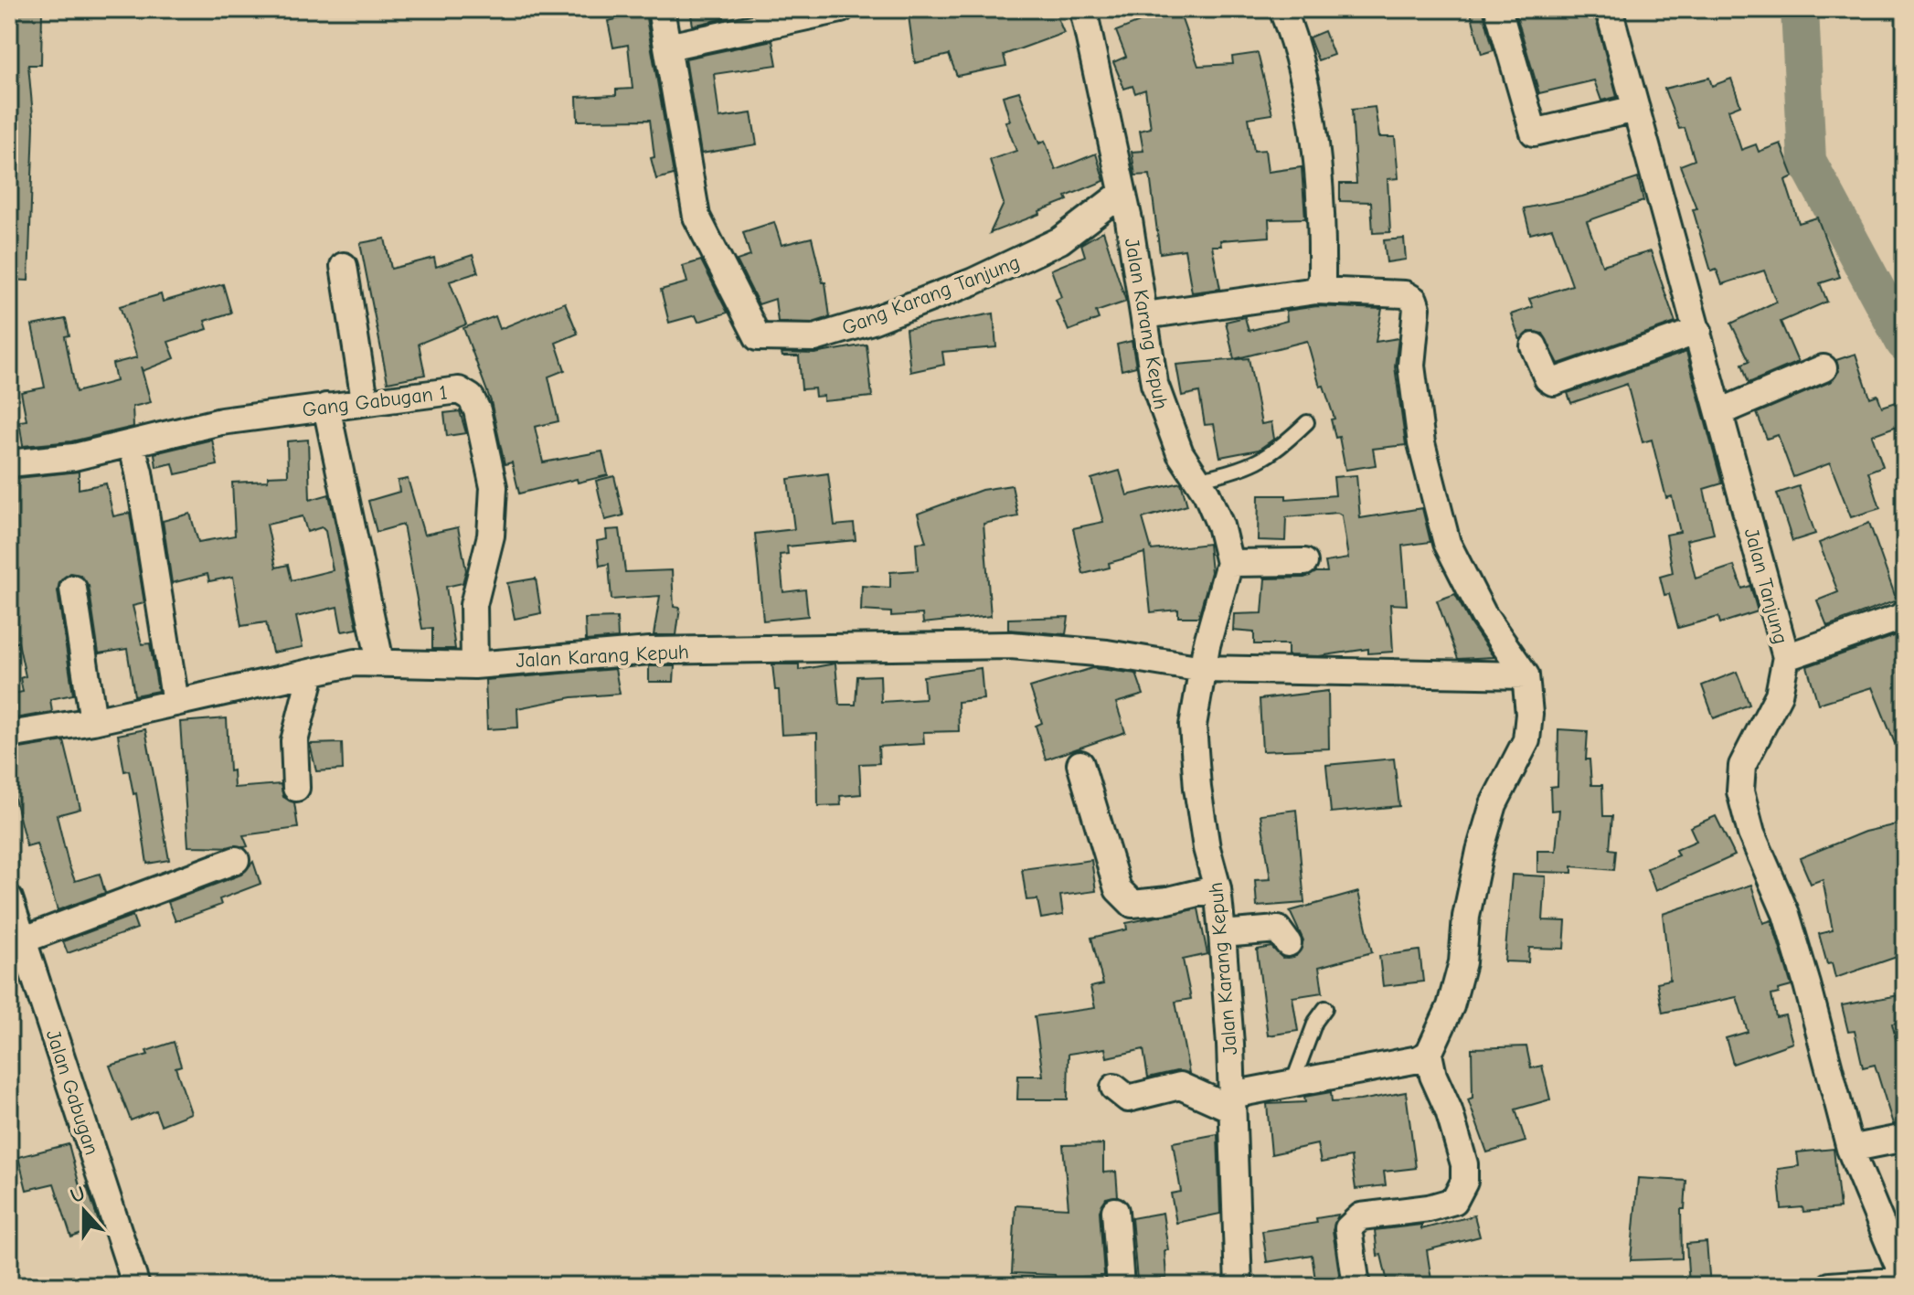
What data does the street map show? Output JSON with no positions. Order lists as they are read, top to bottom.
{
  "streets": {
    "street": [
      "Gang Karang Tanjung",
      "Jalan Karang Kepuh",
      "Gang Gabugan 1",
      "Jalan Tanjung",
      "Jalan Gabugan"
    ]
  },
  "crossings": [
    ["Gang Karang Tanjung", "Jalan Karang Kepuh"],
    ["Jalan Karang Kepuh", "Gang Gabugan 1"]
  ],
  "north": "top"
}
